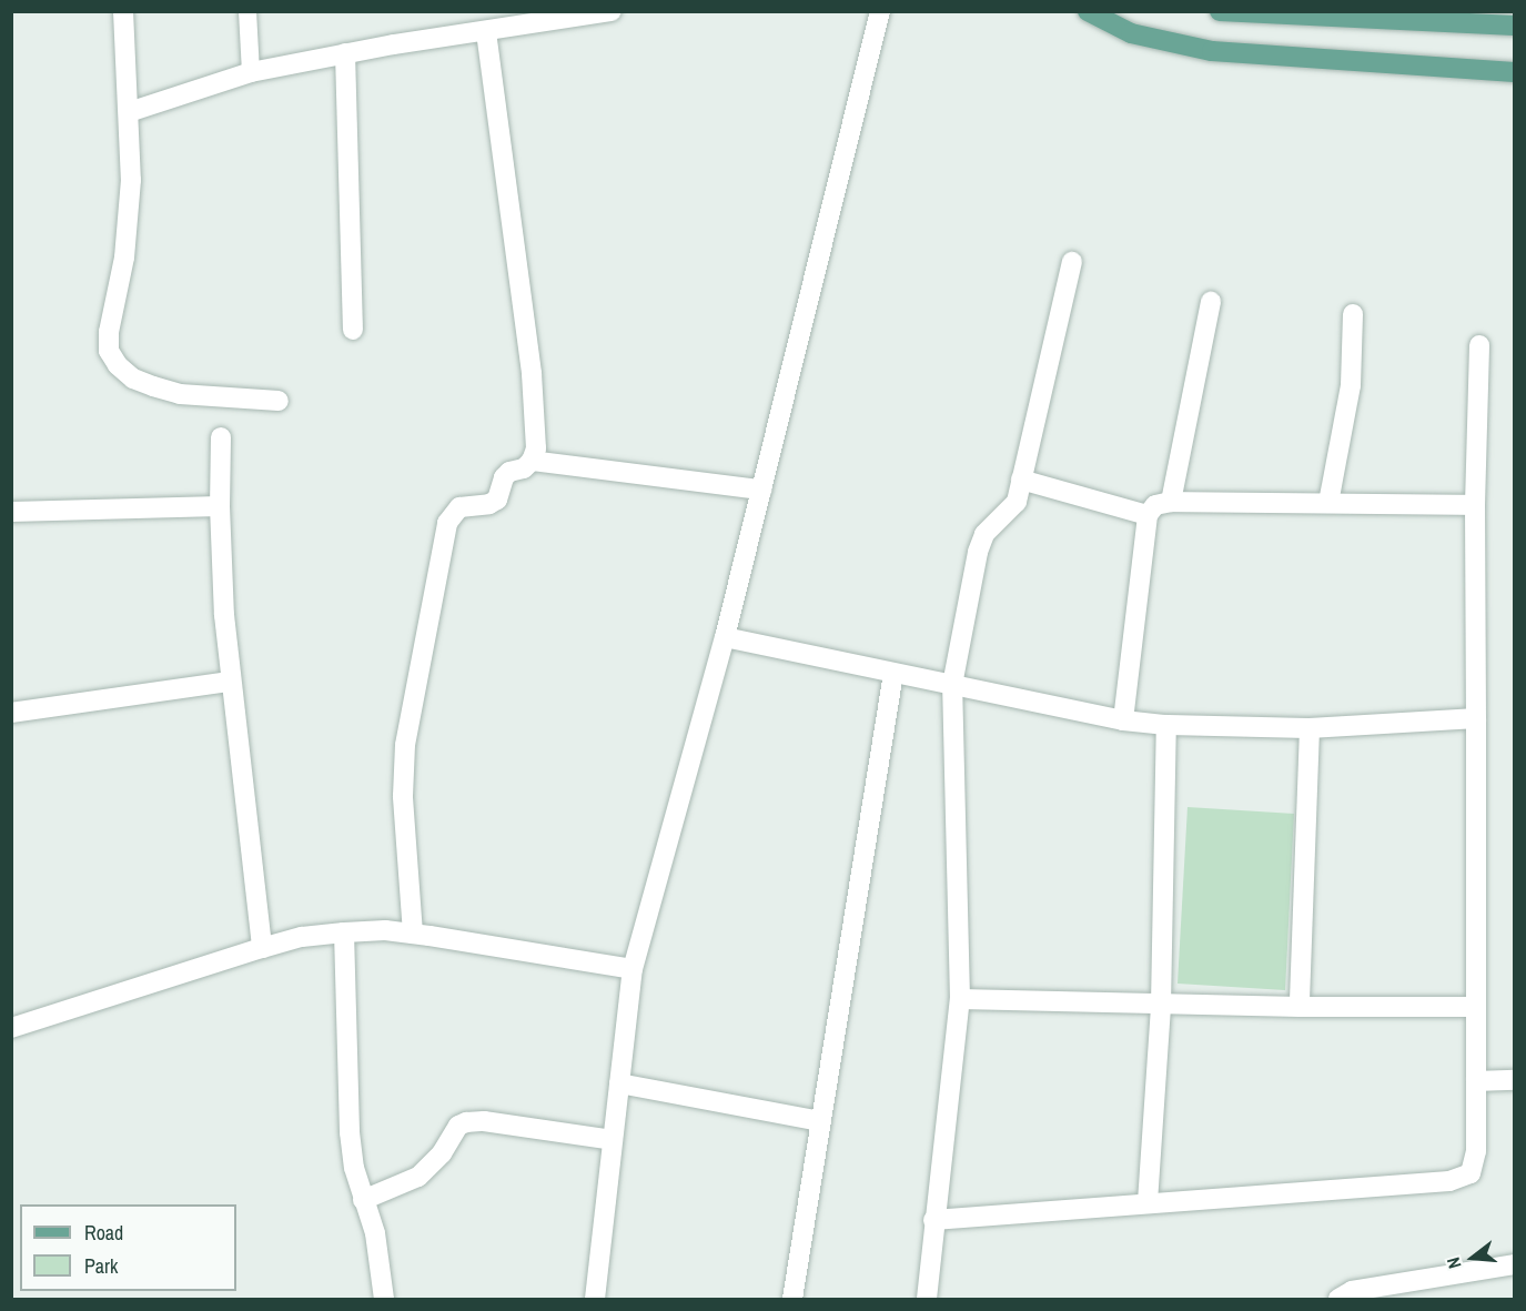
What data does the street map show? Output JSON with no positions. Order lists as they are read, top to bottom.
{
  "legend": ["Road", "Park"],
  "north": "left"
}
